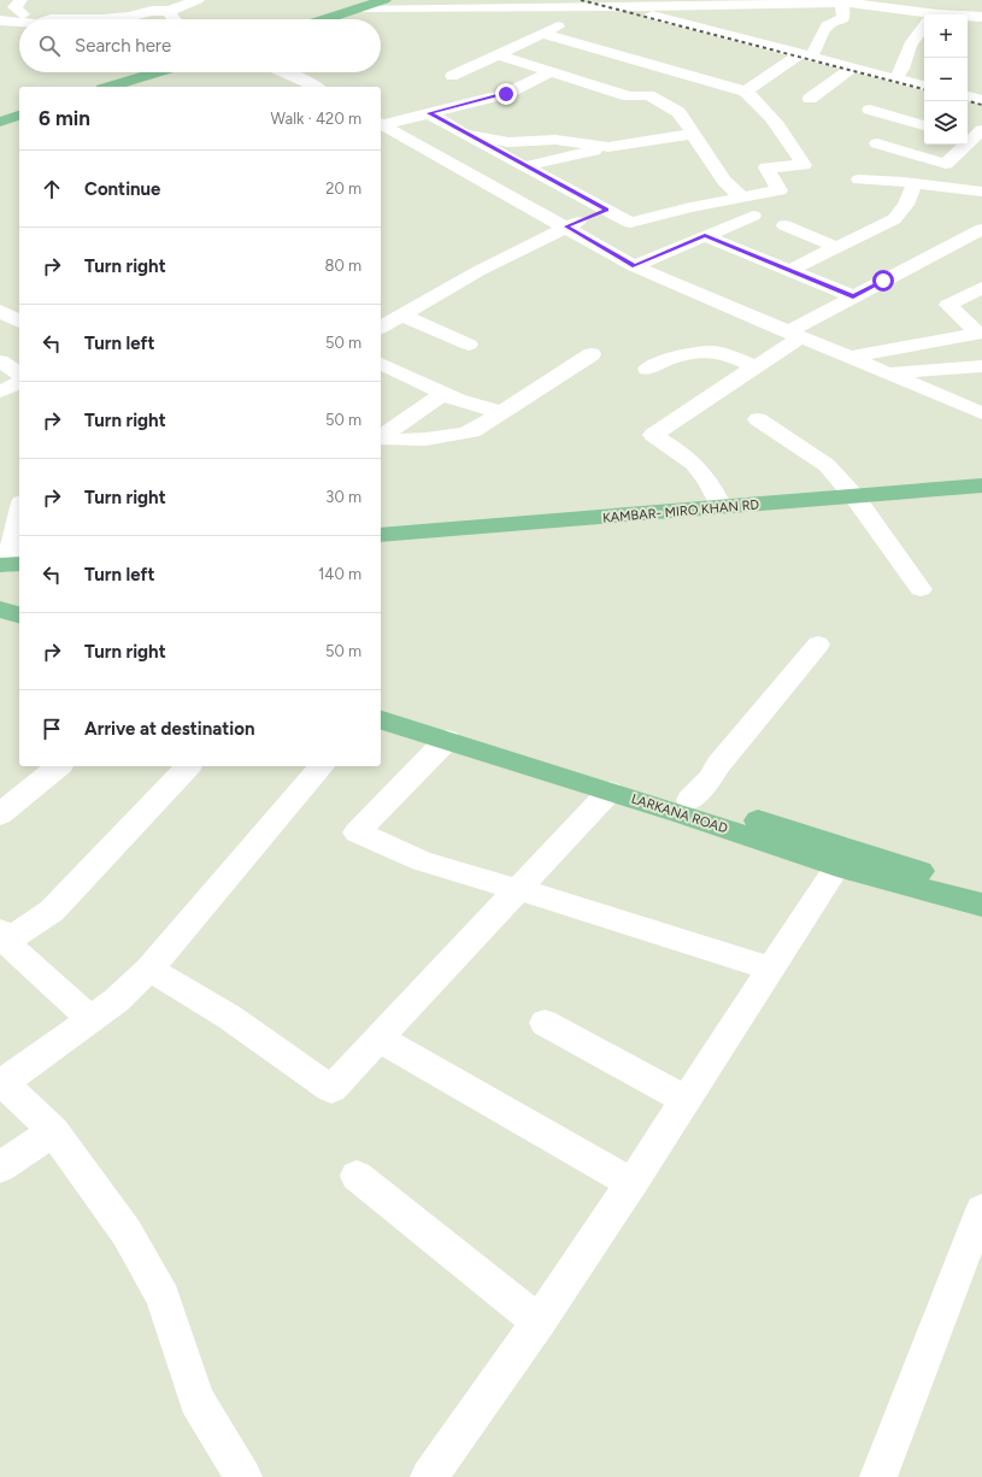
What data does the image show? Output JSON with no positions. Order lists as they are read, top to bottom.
{
  "streets": {
    "main road": ["KAMBAR- MIRO KHAN RD", "LARKANA ROAD"]
  },
  "page": {
    "map_buttons": ["+", "−"],
    "search": "Search here",
    "heading": ["6 min", "Walk · 420 m"],
    "list": [
      ["Continue", "20 m"],
      ["Turn right", "80 m"],
      ["Turn left", "50 m"],
      ["Turn right", "50 m"],
      ["Turn right", "30 m"],
      ["Turn left", "140 m"],
      ["Turn right", "50 m"],
      "Arrive at destination"
    ]
  }
}
